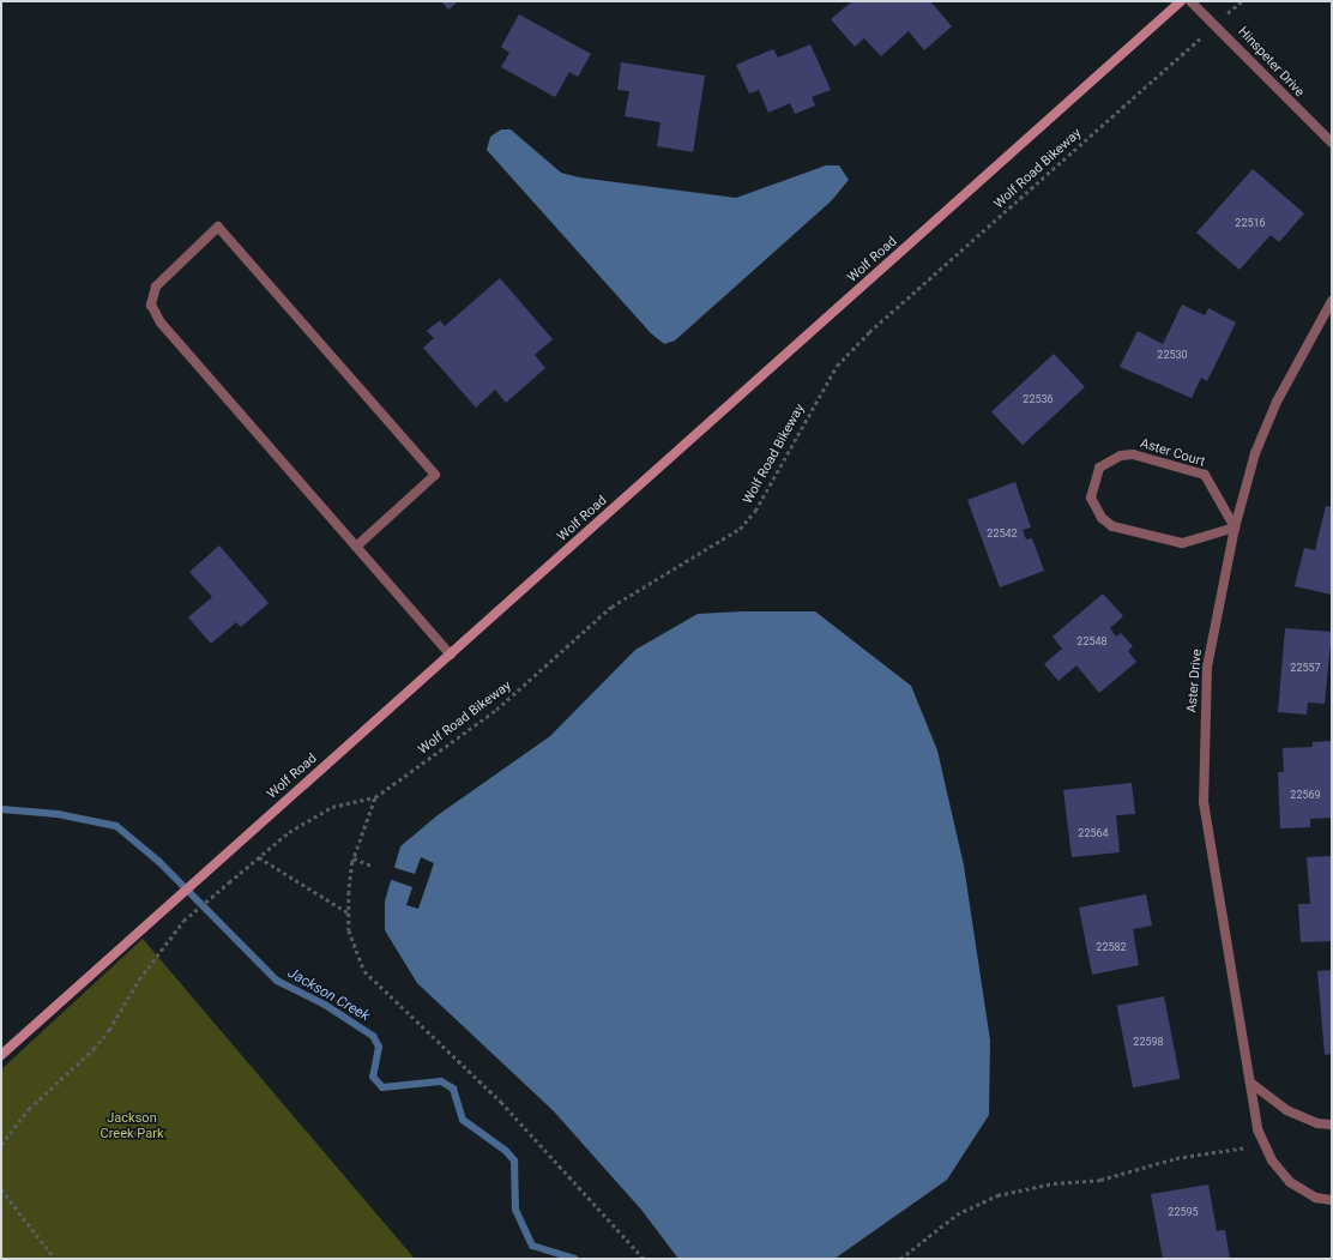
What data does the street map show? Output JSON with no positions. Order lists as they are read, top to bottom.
{
  "streets": {
    "main road": ["Wolf Road"],
    "street": ["Hinspeter Drive", "Aster Court", "Aster Drive"],
    "path": ["Wolf Road Bikeway"]
  },
  "crossings": [
    ["Hinspeter Drive", "Wolf Road Bikeway"],
    ["Aster Court", "Aster Drive"]
  ],
  "water": ["Jackson Creek"],
  "parks": ["Jackson Creek Park"],
  "house_numbers": [
    "22516",
    "22530",
    "22536",
    "22542",
    "22548",
    "22557",
    "22569",
    "22564",
    "22582",
    "22598",
    "22595"
  ]
}
